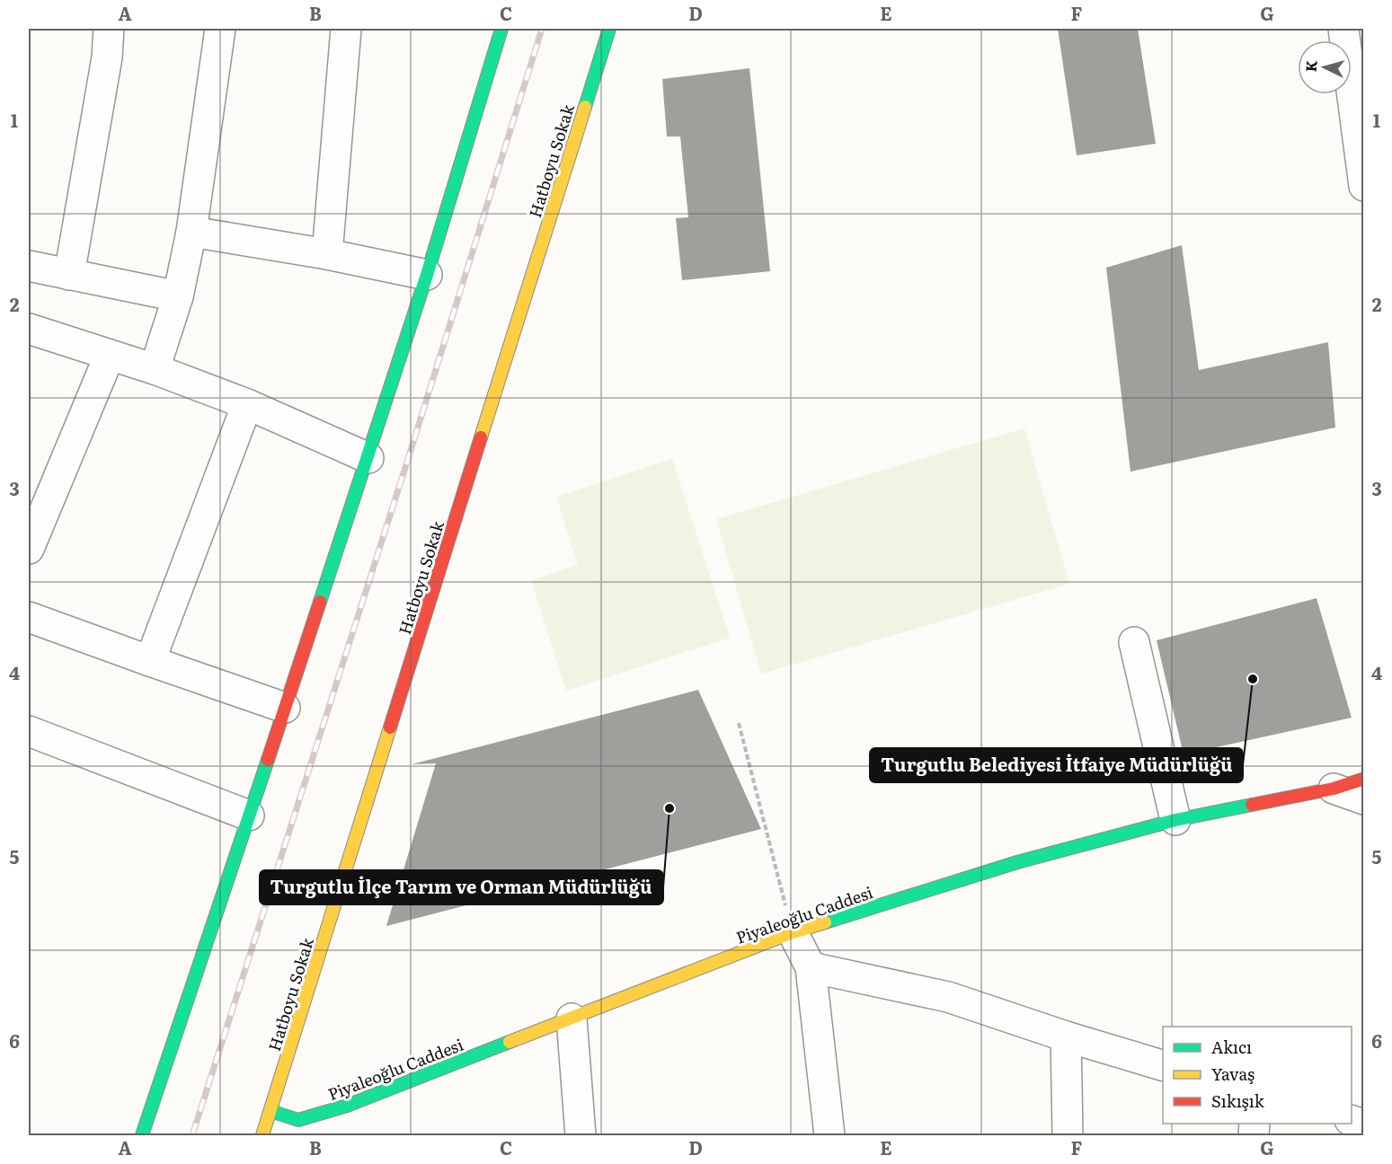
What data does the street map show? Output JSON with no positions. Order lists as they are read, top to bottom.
{
  "streets": {
    "street": ["Hatboyu Sokak", "Piyaleoğlu Caddesi"]
  },
  "crossings": [
    ["Hatboyu Sokak", "Piyaleoğlu Caddesi"]
  ],
  "places": ["Turgutlu Belediyesi İtfaiye Müdürlüğü", "Turgutlu İlçe Tarım ve Orman Müdürlüğü"],
  "legend": ["Akıcı", "Yavaş", "Sıkışık"],
  "north": "left",
  "grid": {
    "columns": [
      "A",
      "B",
      "C",
      "D",
      "E",
      "F",
      "G"
    ],
    "rows": [
      "1",
      "2",
      "3",
      "4",
      "5",
      "6"
    ]
  }
}
